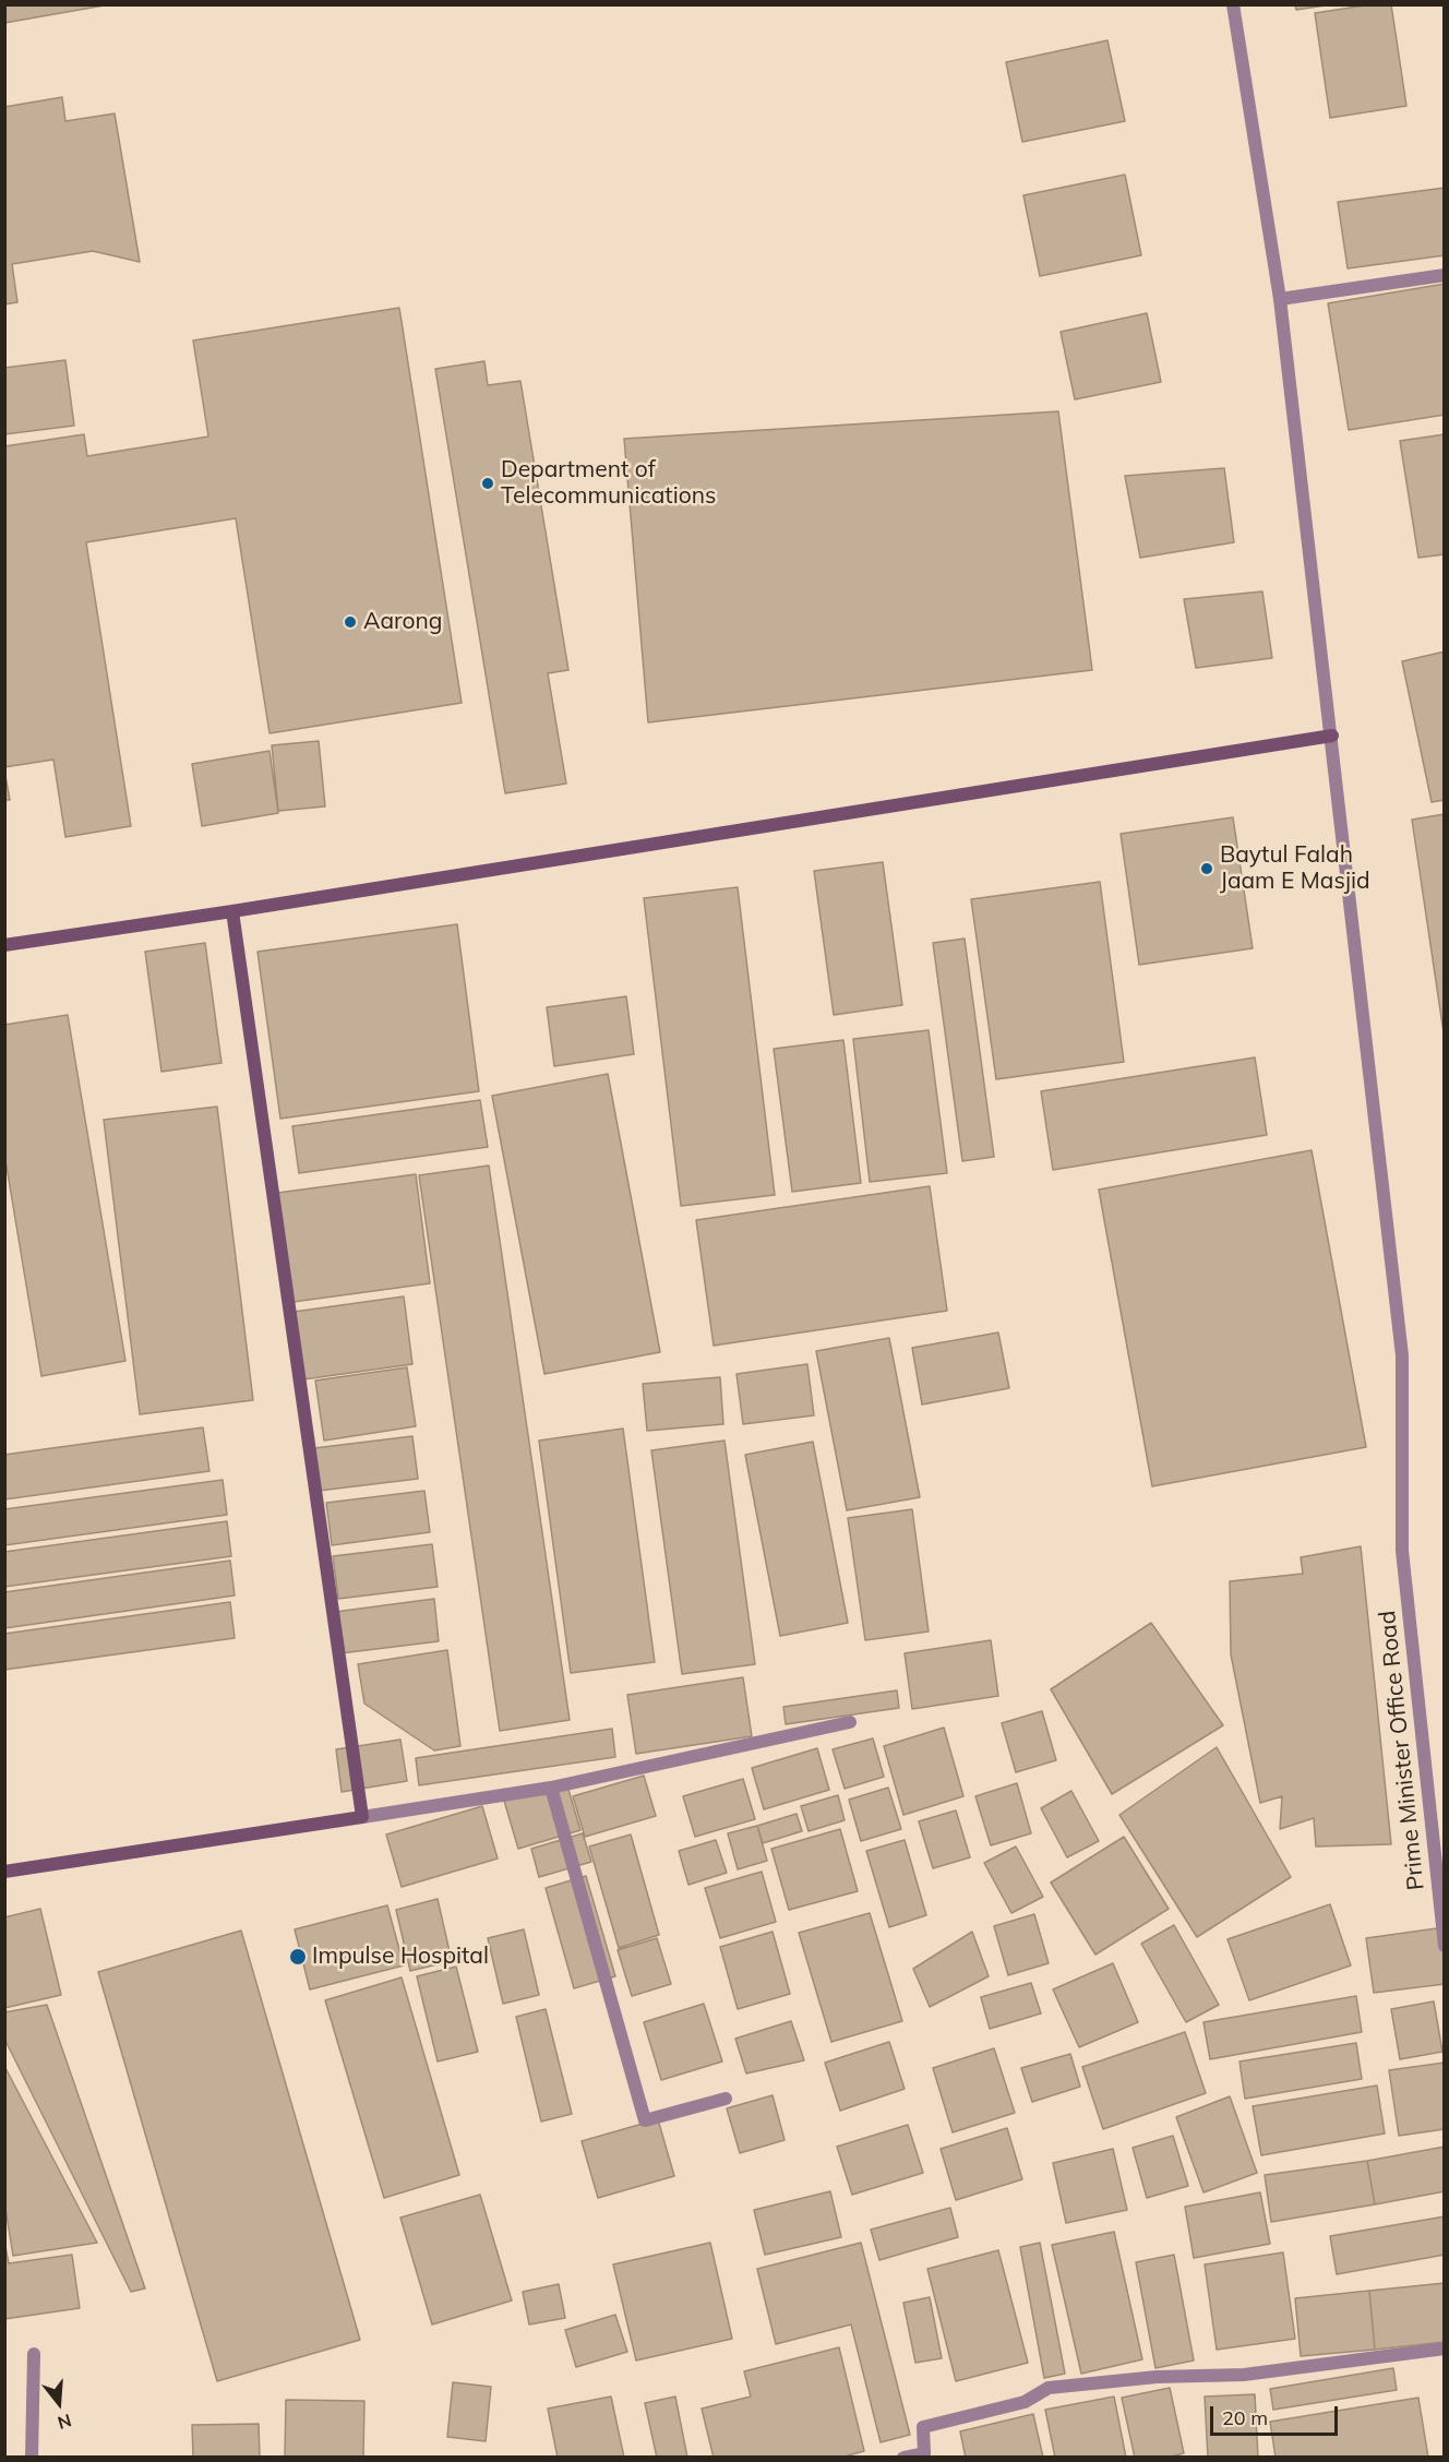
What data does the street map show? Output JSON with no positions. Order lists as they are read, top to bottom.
{
  "streets": {
    "street": ["Prime Minister Office Road"]
  },
  "places": [
    "Department of Telecommunications",
    "Aarong",
    "Baytul Falah Jaam E Masjid",
    "Impulse Hospital"
  ],
  "scale_bar": "20 m",
  "north": "bottom"
}
